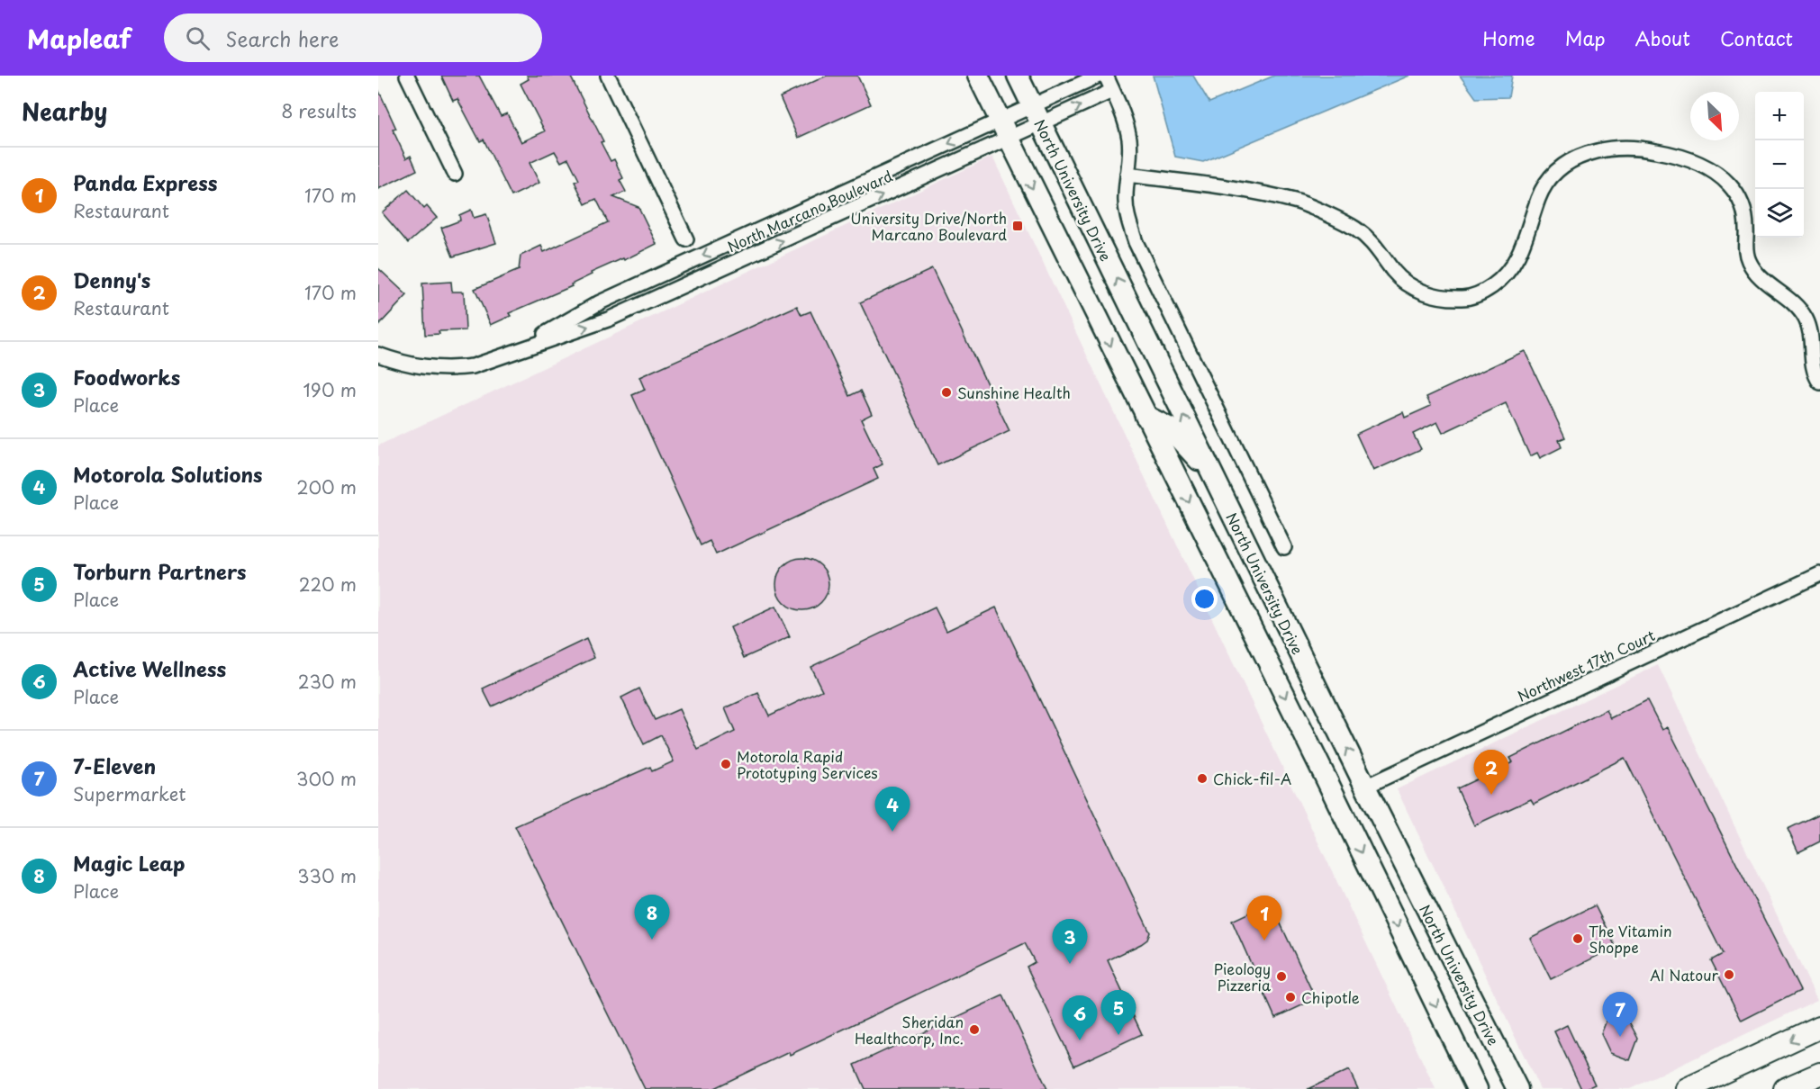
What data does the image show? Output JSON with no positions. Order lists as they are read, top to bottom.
{
  "streets": {
    "main road": ["North University Drive"],
    "street": ["North Marcano Boulevard", "Northwest 17th Court"]
  },
  "crossings": [
    ["North University Drive", "North Marcano Boulevard"],
    ["North University Drive", "Northwest 17th Court"]
  ],
  "places": {
    "transit": ["University Drive/North Marcano Boulevard"],
    "other": [
      "Sunshine Health",
      "Motorola Rapid Prototyping Services",
      "Chick-fil-A",
      "The Vitamin Shoppe",
      "Al Natour",
      "Pieology Pizzeria",
      "Chipotle",
      "Sheridan Healthcorp, Inc."
    ]
  },
  "north": "bottom right",
  "page": {
    "header": "Mapleaf",
    "search": "Search here",
    "nav": [
      "Home",
      "Map",
      "About",
      "Contact"
    ],
    "heading": ["Nearby", "8 results"],
    "map_buttons": ["+", "−"],
    "list": [
      {
        "mark": "1",
        "name": "Panda Express",
        "note": "Restaurant",
        "value": "170 m"
      },
      {
        "mark": "2",
        "name": "Denny's",
        "note": "Restaurant",
        "value": "170 m"
      },
      {
        "mark": "3",
        "name": "Foodworks",
        "note": "Place",
        "value": "190 m"
      },
      {
        "mark": "4",
        "name": "Motorola Solutions",
        "note": "Place",
        "value": "200 m"
      },
      {
        "mark": "5",
        "name": "Torburn Partners",
        "note": "Place",
        "value": "220 m"
      },
      {
        "mark": "6",
        "name": "Active Wellness",
        "note": "Place",
        "value": "230 m"
      },
      {
        "mark": "7",
        "name": "7-Eleven",
        "note": "Supermarket",
        "value": "300 m"
      },
      {
        "mark": "8",
        "name": "Magic Leap",
        "note": "Place",
        "value": "330 m"
      }
    ],
    "pins": [
      "2",
      "4",
      "8",
      "1",
      "3",
      "5",
      "7",
      "6"
    ]
  }
}
